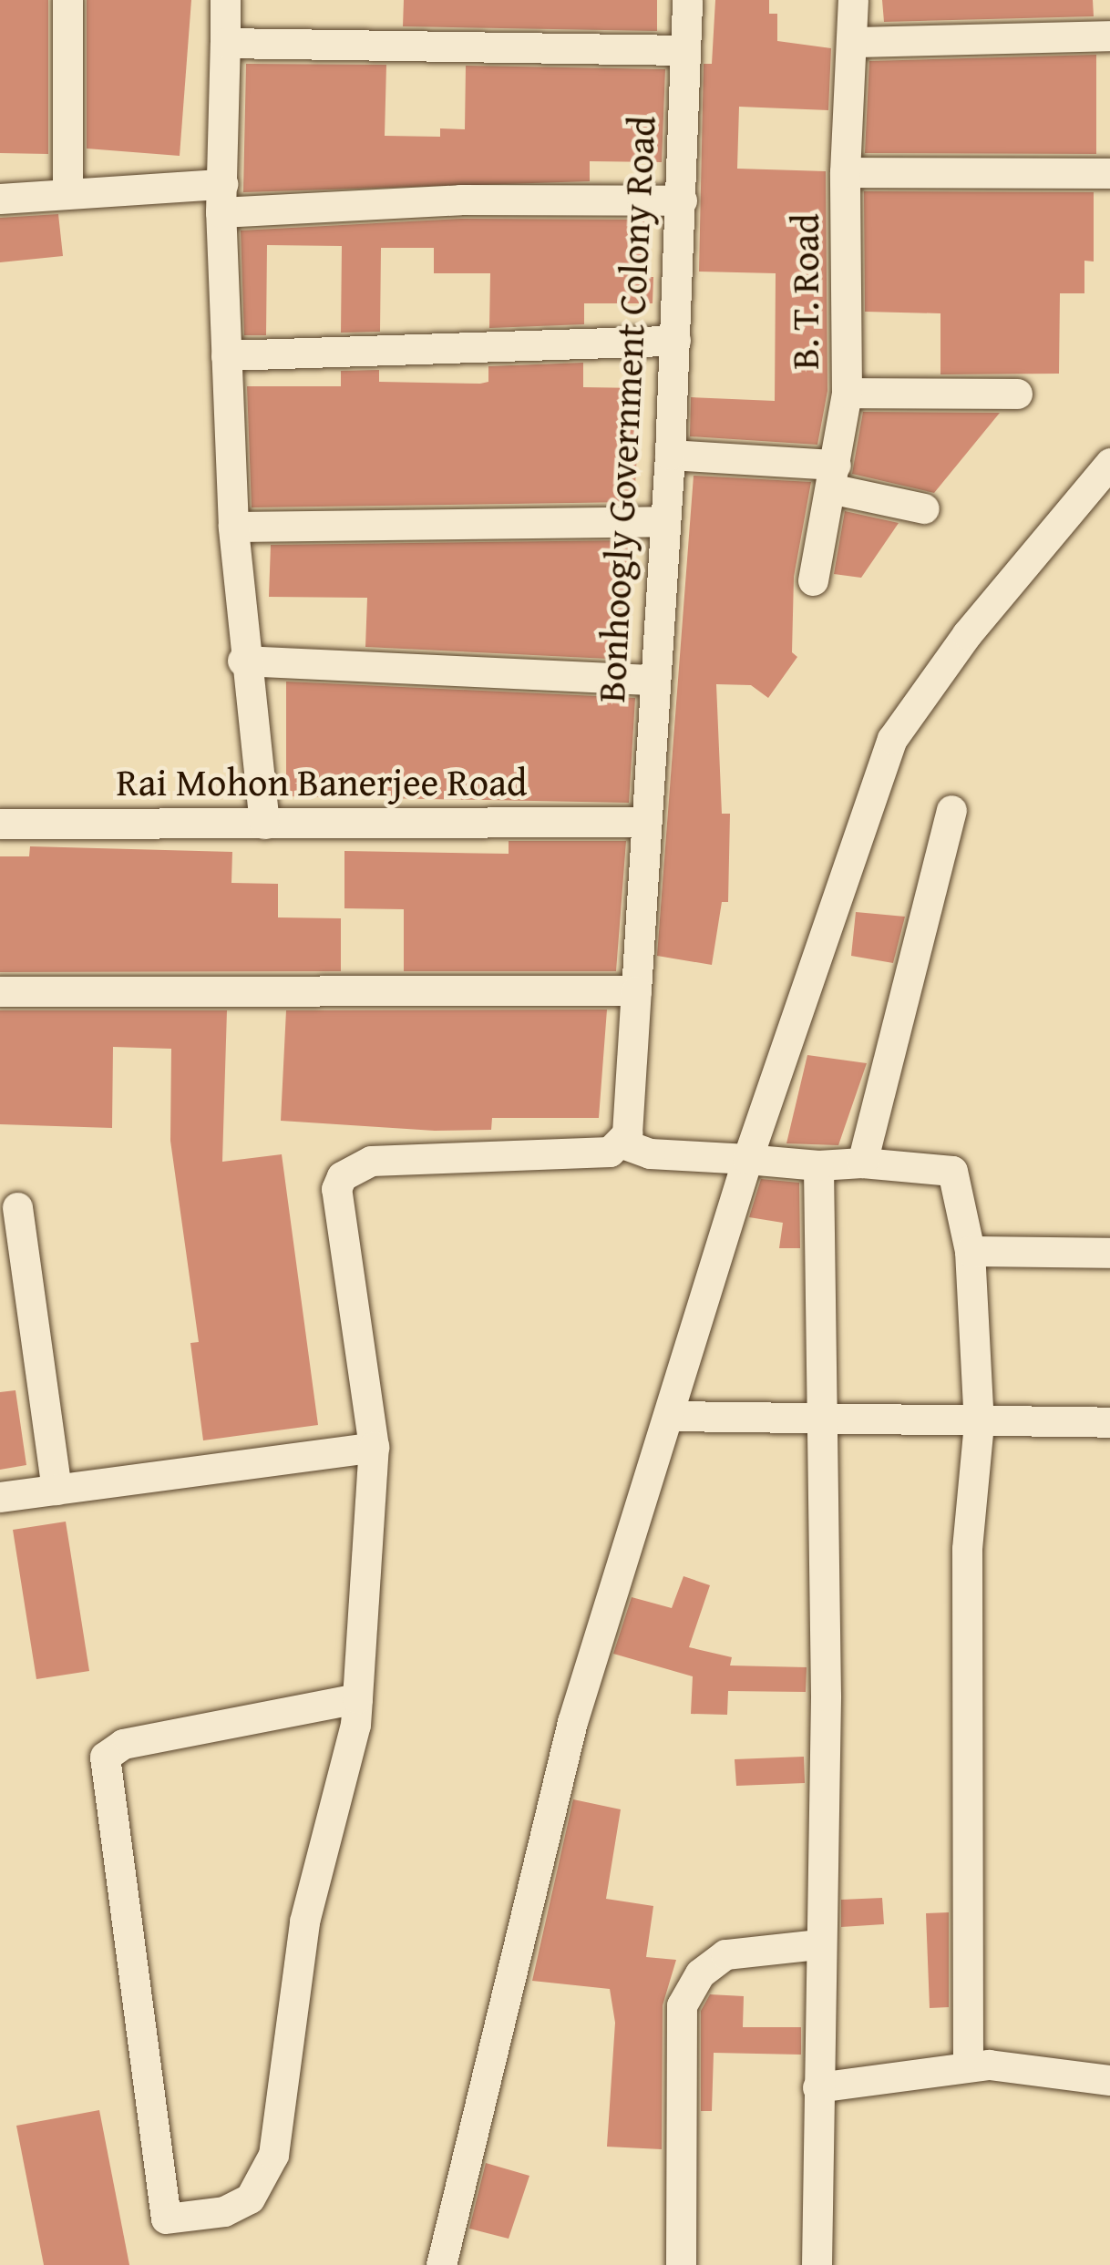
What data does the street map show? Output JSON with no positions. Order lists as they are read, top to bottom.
{
  "streets": {
    "street": ["B. T. Road", "Bonhoogly Government Colony Road", "Rai Mohon Banerjee Road"]
  },
  "crossings": [
    ["Bonhoogly Government Colony Road", "Rai Mohon Banerjee Road"]
  ]
}
